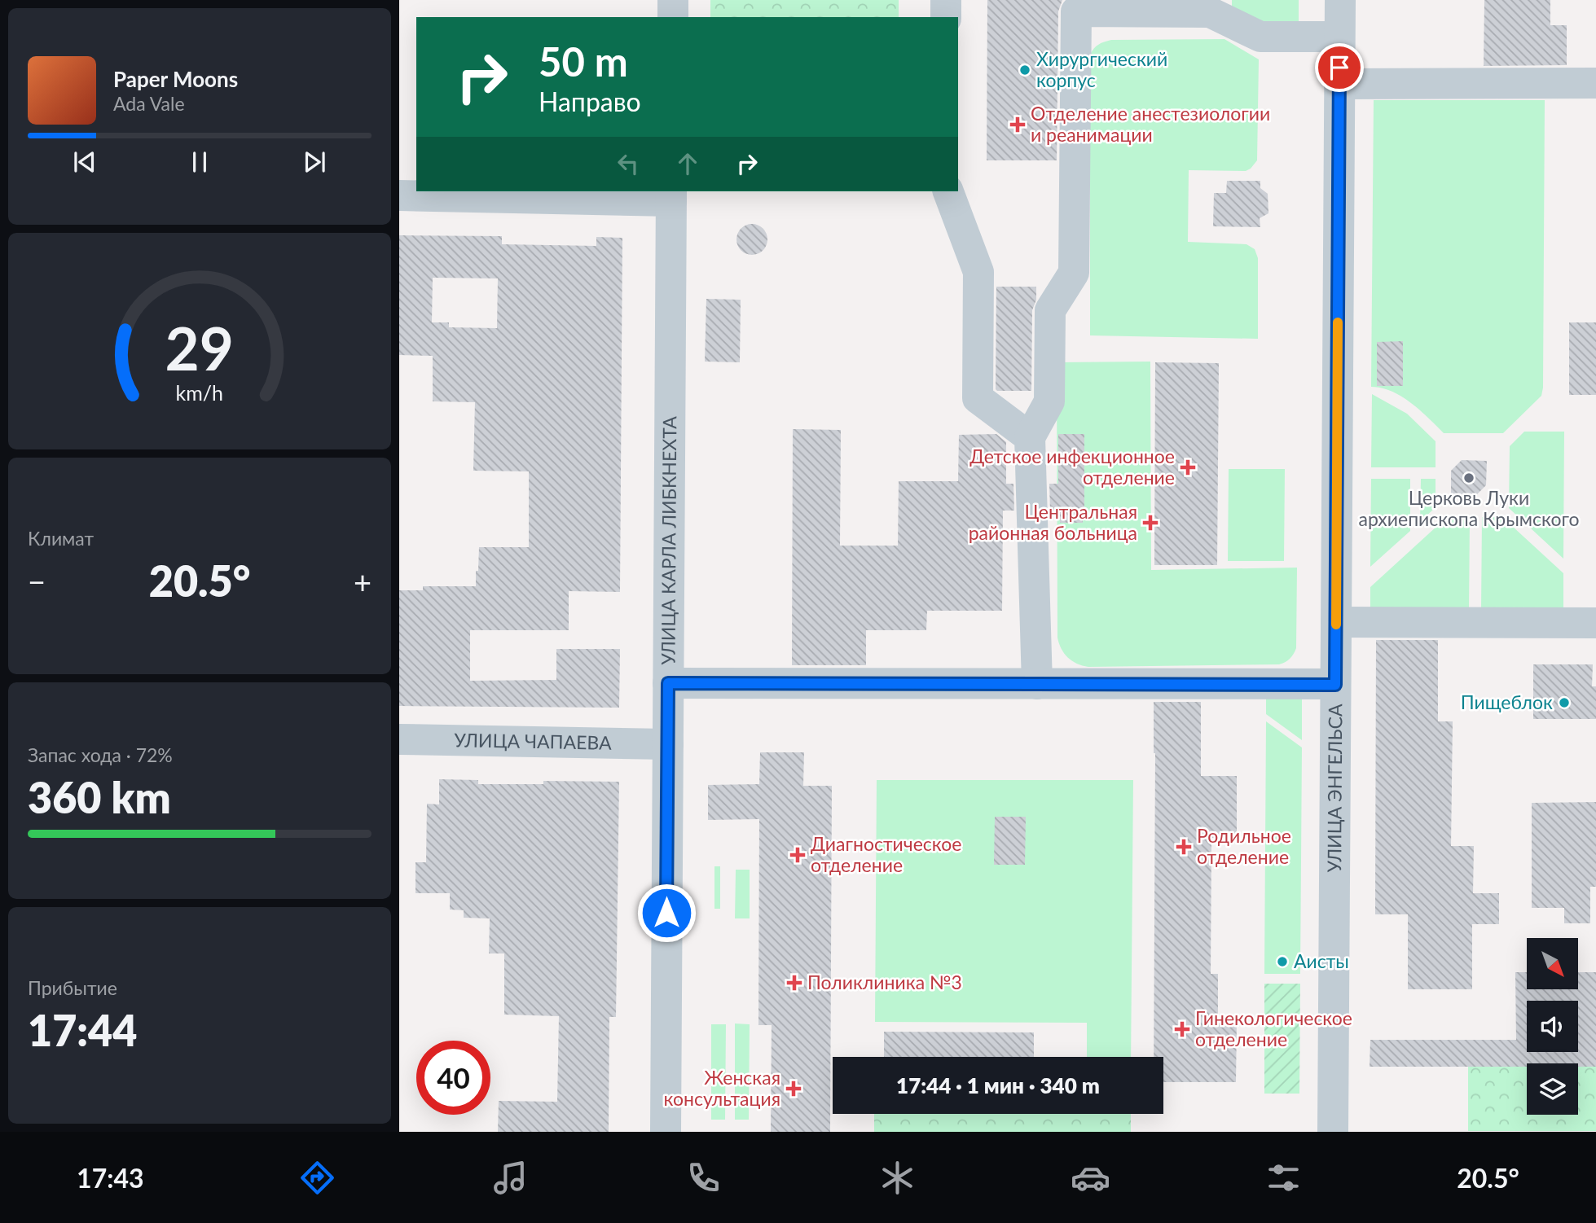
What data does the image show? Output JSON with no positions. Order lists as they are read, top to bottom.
{
  "streets": {
    "street": ["УЛИЦА КАРЛА ЛИБКНЕХТА", "УЛИЦА ЧАПАЕВА", "УЛИЦА ЭНГЕЛЬСА"]
  },
  "crossings": [
    ["УЛИЦА КАРЛА ЛИБКНЕХТА", "УЛИЦА ЧАПАЕВА"]
  ],
  "places": {
    "other": [
      "Хирургический корпус",
      "Церковь Луки архиепископа Крымского",
      "Пищеблок",
      "Аисты"
    ],
    "health": [
      "Отделение анестезиологии и реанимации",
      "Детское инфекционное отделение",
      "Центральная районная больница",
      "Родильное отделение",
      "Диагностическое отделение",
      "Поликлиника №3",
      "Гинекологическое отделение",
      "Женская консультация"
    ]
  },
  "north": "bottom right",
  "page": {
    "turn": ["50 m", "Направо"],
    "song": ["Paper Moons", "Ada Vale"],
    "tile": [
      "Климат",
      ["Запас хода · 72%", "360 km"],
      ["Прибытие", "17:44"]
    ],
    "heat": ["−", "20.5°", "+"],
    "limit": "40",
    "trip": "17:44 · 1 мин · 340 m",
    "tabs": ["17:43", "20.5°"],
    "gauge": ["29", "km/h"]
  }
}
